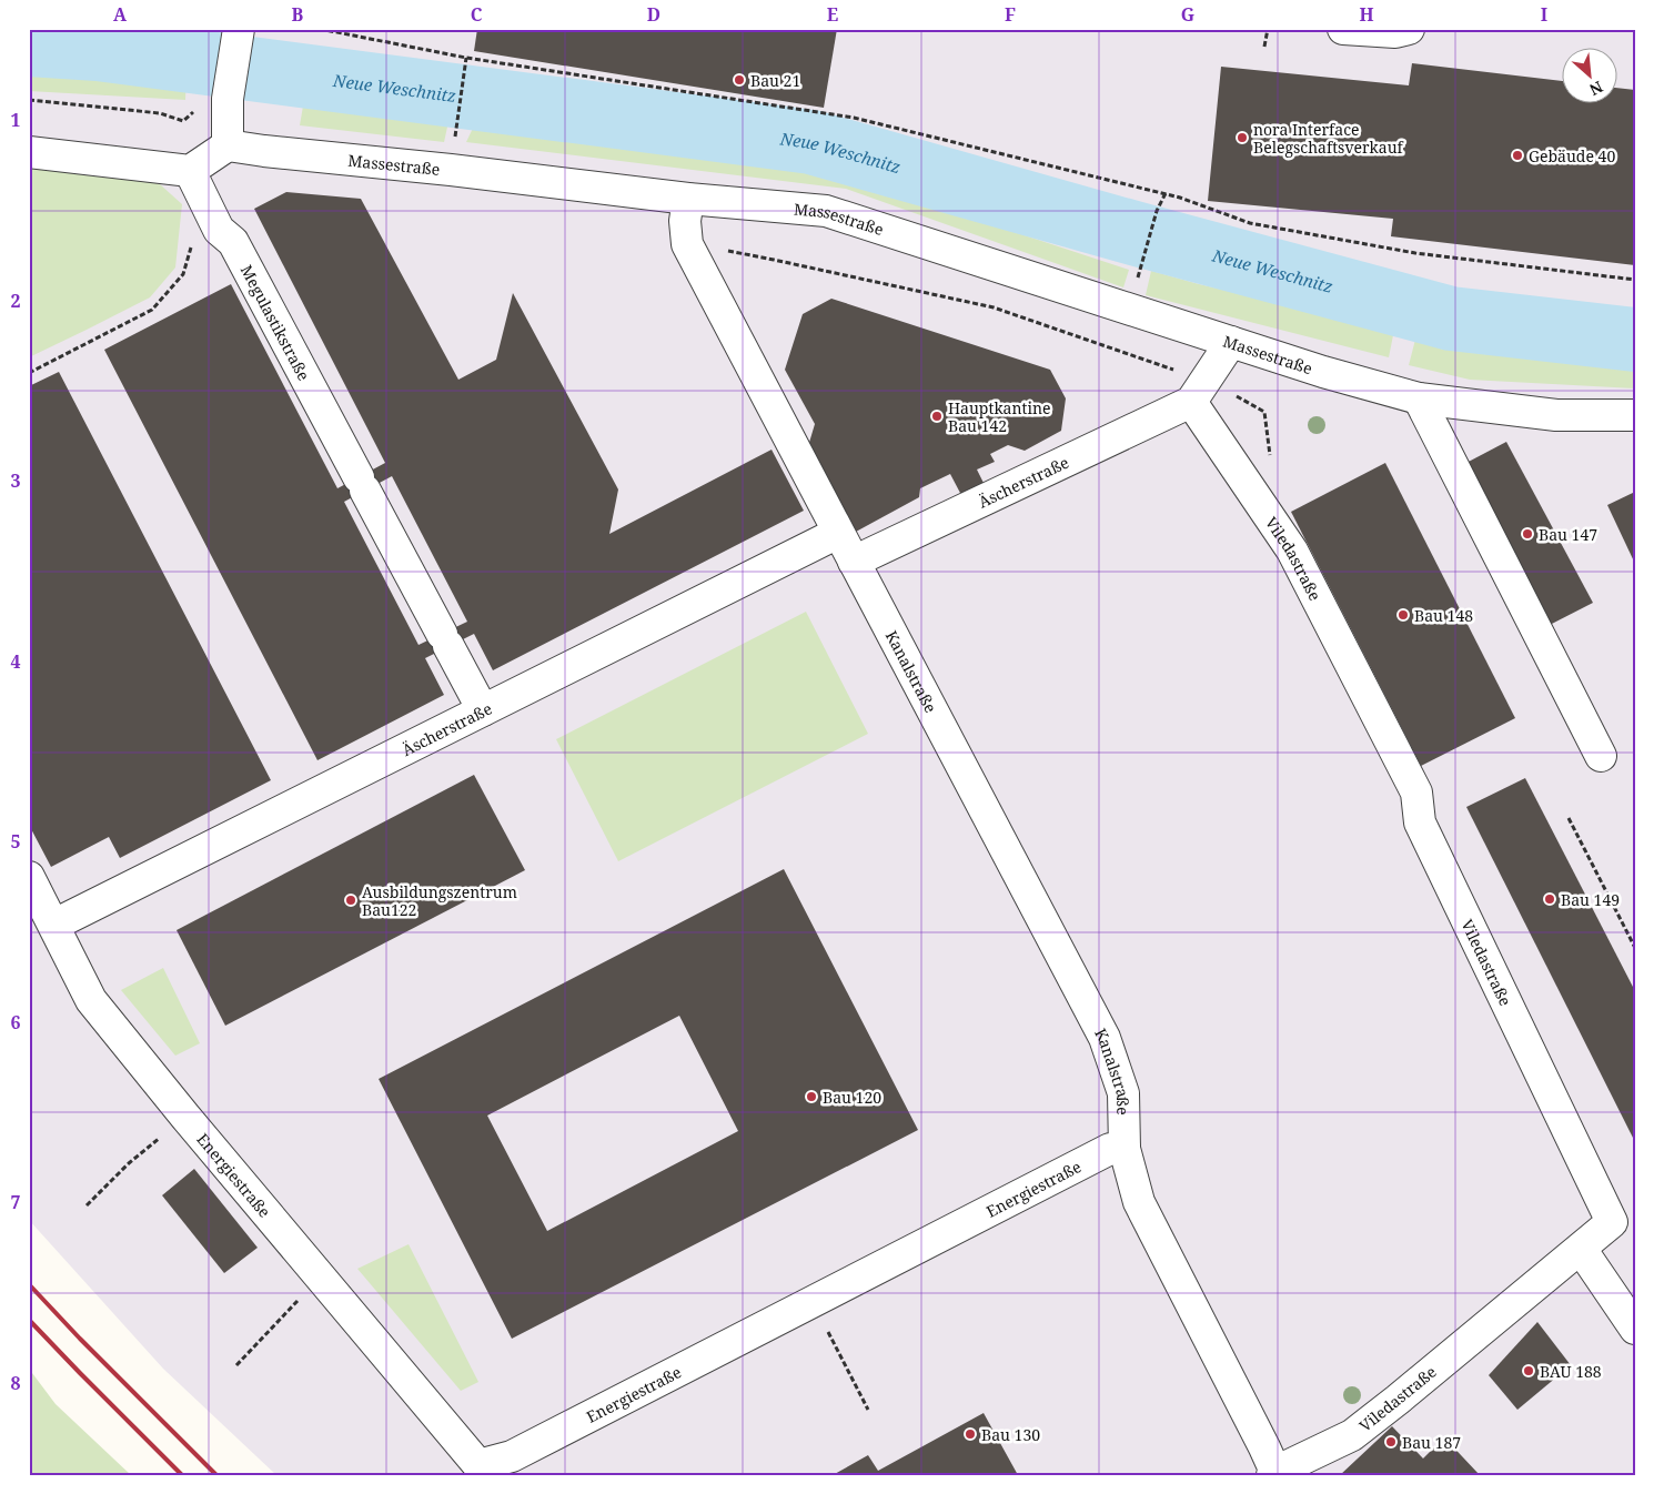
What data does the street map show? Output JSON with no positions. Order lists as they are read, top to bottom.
{
  "streets": {
    "lane": [
      "Massestraße",
      "Megulastikstraße",
      "Äscherstraße",
      "Viledastraße",
      "Kanalstraße",
      "Energiestraße"
    ]
  },
  "crossings": [
    ["Massestraße", "Kanalstraße"],
    ["Megulastikstraße", "Äscherstraße"],
    ["Äscherstraße", "Viledastraße"],
    ["Äscherstraße", "Kanalstraße"],
    ["Äscherstraße", "Energiestraße"],
    ["Kanalstraße", "Energiestraße"]
  ],
  "water": ["Neue Weschnitz"],
  "places": [
    "Bau 21",
    "nora Interface Belegschaftsverkauf",
    "Gebäude 40",
    "Hauptkantine Bau 142",
    "Bau 147",
    "Bau 148",
    "Bau 149",
    "Ausbildungszentrum Bau122",
    "Bau 120",
    "BAU 188",
    "Bau 130",
    "Bau 187"
  ],
  "north": "bottom right",
  "grid": {
    "columns": [
      "A",
      "B",
      "C",
      "D",
      "E",
      "F",
      "G",
      "H",
      "I"
    ],
    "rows": [
      "1",
      "2",
      "3",
      "4",
      "5",
      "6",
      "7",
      "8"
    ]
  }
}
